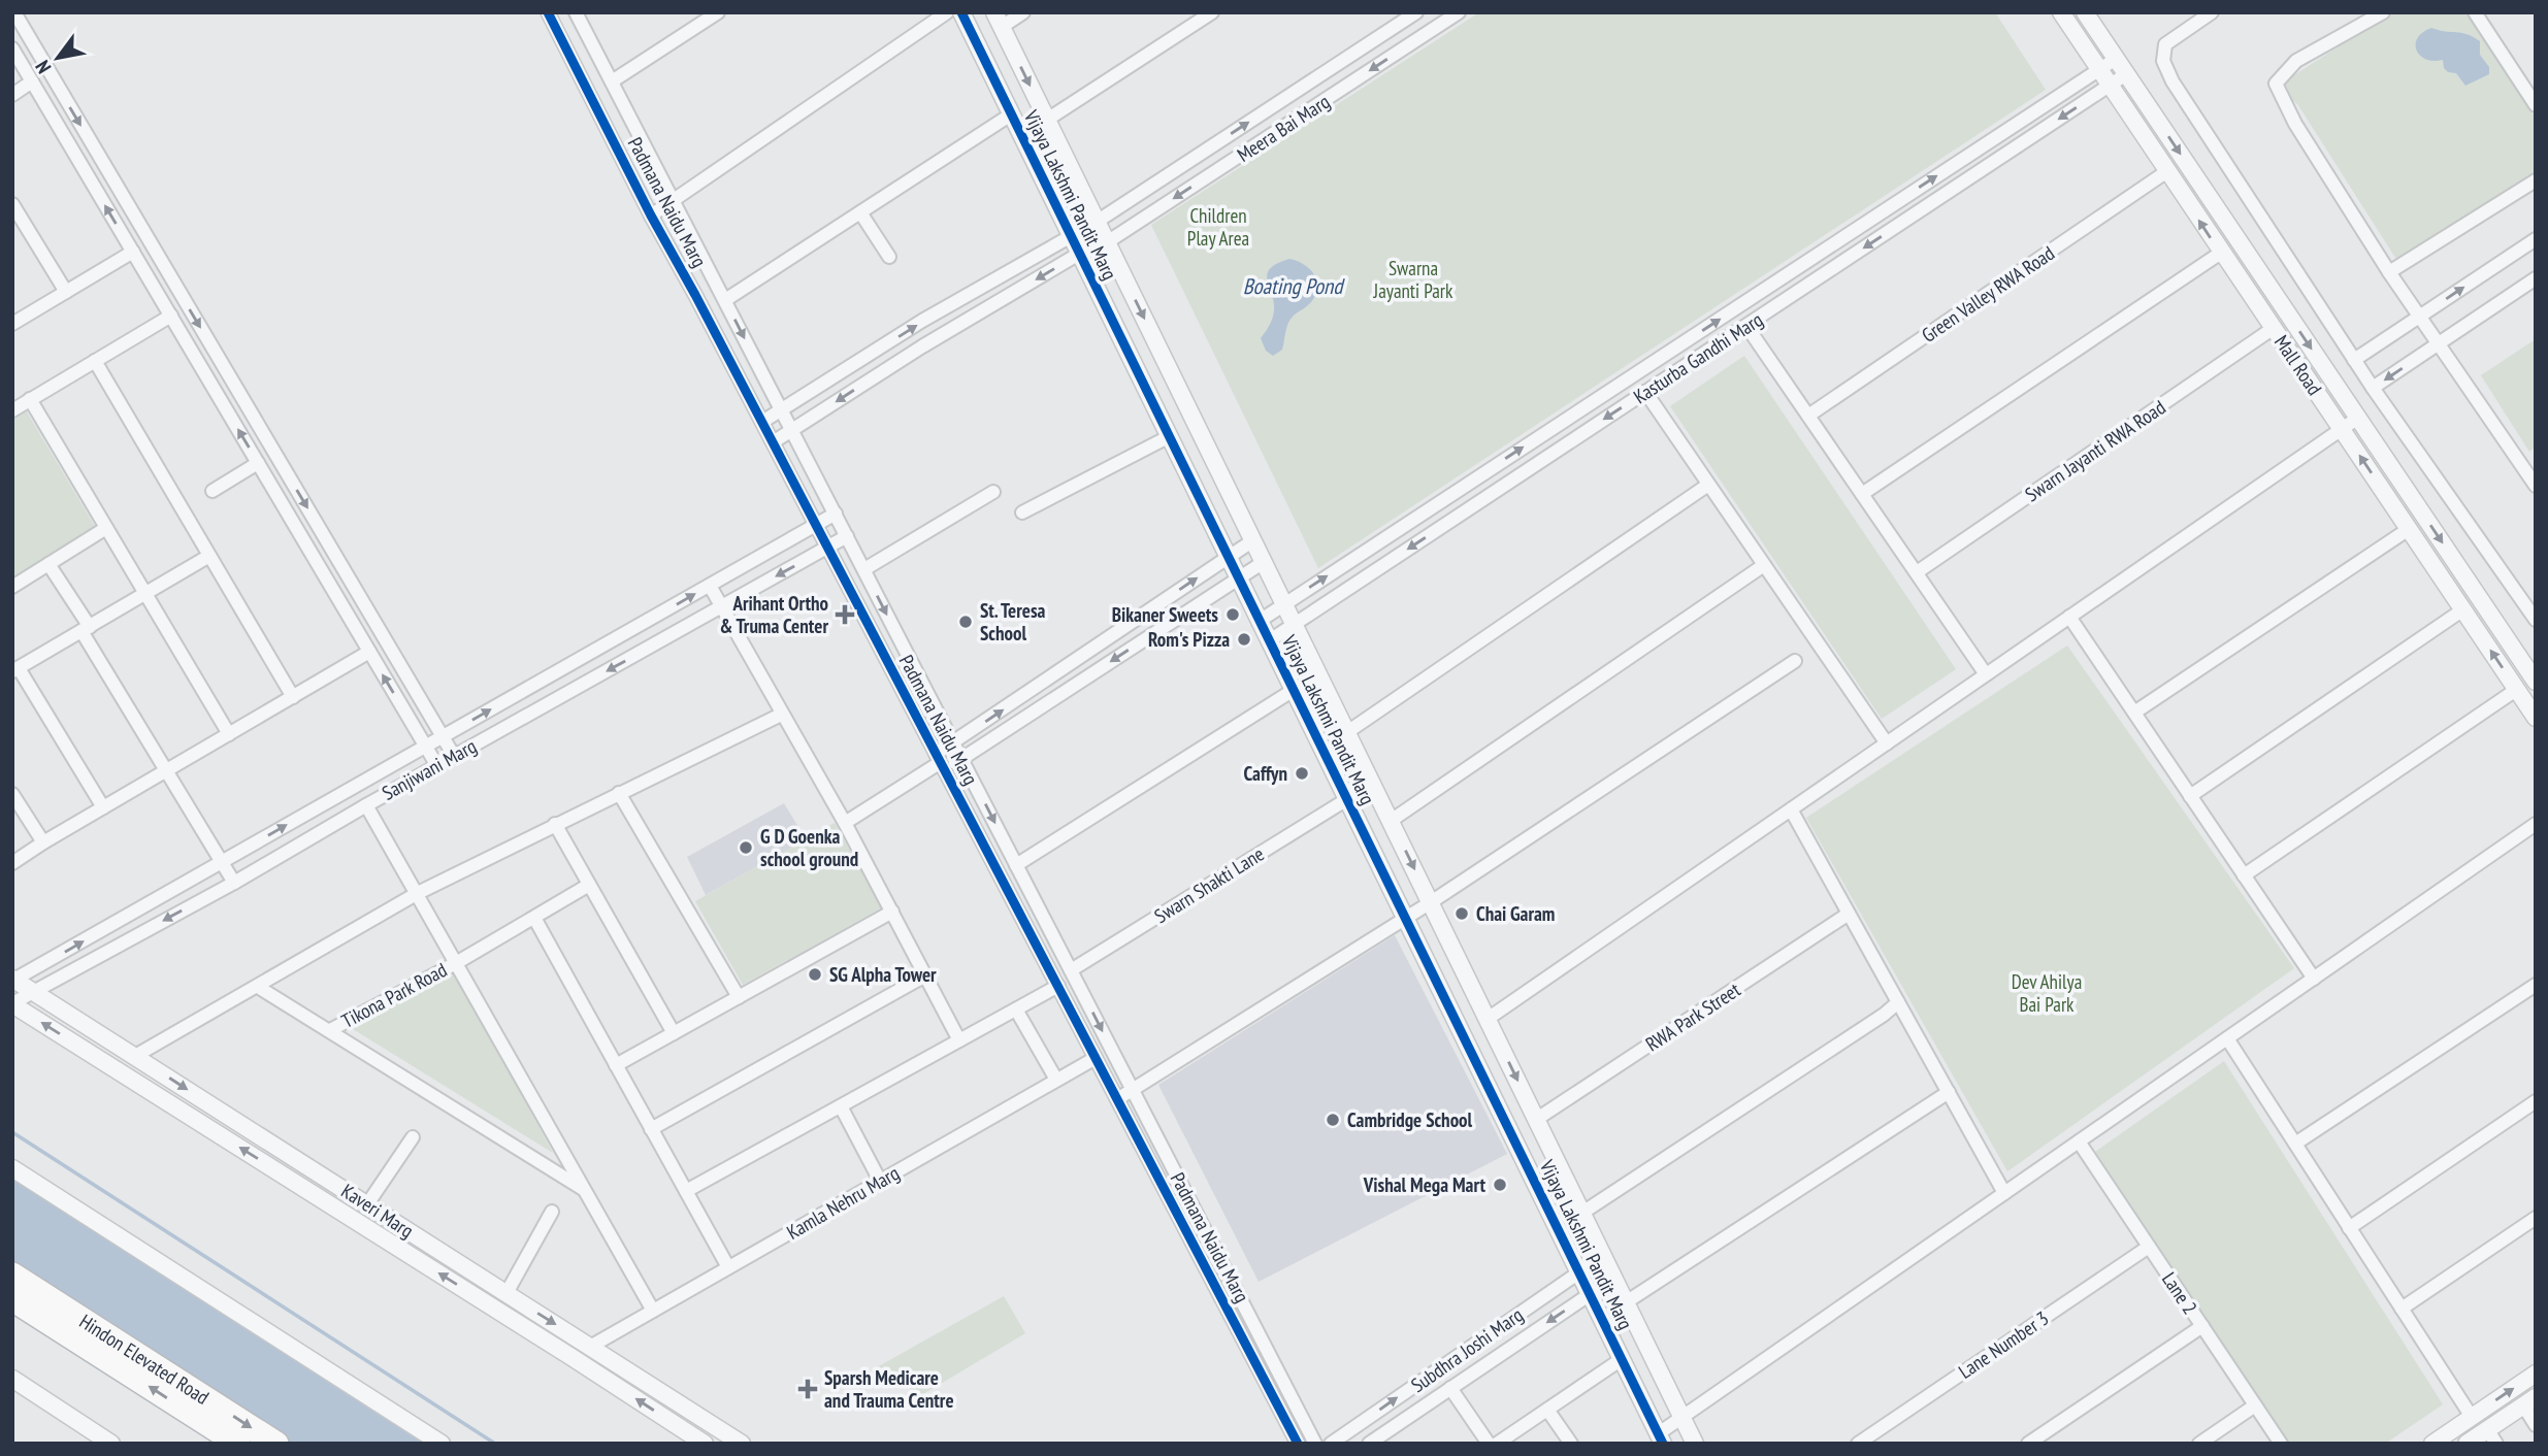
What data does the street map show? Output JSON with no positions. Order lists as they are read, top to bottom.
{
  "streets": {
    "highway": ["Hindon Elevated Road"],
    "street": [
      "Meera Bai Marg",
      "Vijaya Lakshmi Pandit Marg",
      "Padmana Naidu Marg",
      "Green Valley RWA Road",
      "Kasturba Gandhi Marg",
      "Mall Road",
      "Swarn Jayanti RWA Road",
      "Sanjiwani Marg",
      "Swarn Shakti Lane",
      "Tikona Park Road",
      "RWA Park Street",
      "Kamla Nehru Marg",
      "Kaveri Marg",
      "Lane 2",
      "Lane Number 3",
      "Subdhra Joshi Marg"
    ]
  },
  "crossings": [
    ["Meera Bai Marg", "Vijaya Lakshmi Pandit Marg"],
    ["Meera Bai Marg", "Padmana Naidu Marg"],
    ["Vijaya Lakshmi Pandit Marg", "Kasturba Gandhi Marg"],
    ["Vijaya Lakshmi Pandit Marg", "Swarn Shakti Lane"],
    ["Vijaya Lakshmi Pandit Marg", "RWA Park Street"],
    ["Vijaya Lakshmi Pandit Marg", "Subdhra Joshi Marg"],
    ["Padmana Naidu Marg", "Sanjiwani Marg"],
    ["Padmana Naidu Marg", "Swarn Shakti Lane"],
    ["Padmana Naidu Marg", "Kamla Nehru Marg"],
    ["Green Valley RWA Road", "Mall Road"],
    ["Kasturba Gandhi Marg", "Mall Road"],
    ["Mall Road", "Swarn Jayanti RWA Road"],
    ["Sanjiwani Marg", "Kaveri Marg"],
    ["Tikona Park Road", "Kamla Nehru Marg"],
    ["Kamla Nehru Marg", "Kaveri Marg"],
    ["Lane 2", "Lane Number 3"]
  ],
  "water": ["Boating Pond"],
  "parks": ["Children Play Area", "Swarna Jayanti Park", "Dev Ahilya Bai Park"],
  "places": {
    "health": ["Arihant Ortho & Truma Center", "Sparsh Medicare and Trauma Centre"],
    "other": [
      "Bikaner Sweets",
      "St. Teresa School",
      "Rom's Pizza",
      "Caffyn",
      "G D Goenka school ground",
      "Chai Garam",
      "SG Alpha Tower",
      "Cambridge School",
      "Vishal Mega Mart"
    ]
  },
  "north": "bottom left"
}
